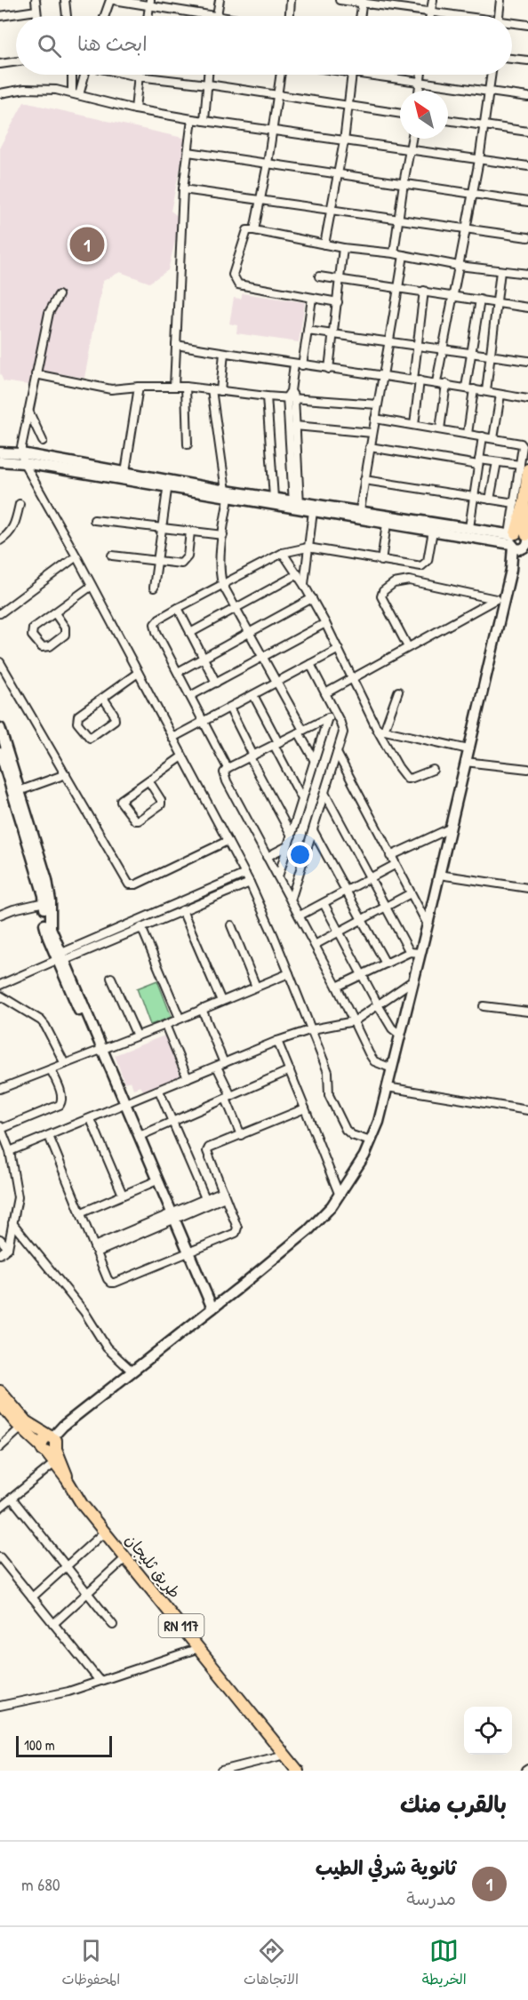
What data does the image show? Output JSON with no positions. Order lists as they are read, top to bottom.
{
  "streets": {
    "main road": ["طريق ثليجان", "RN 117"]
  },
  "scale_bar": "100 m",
  "north": "top left",
  "page": {
    "search": "ابحث هنا",
    "pins": "1",
    "scale": "100 m",
    "heading": "بالقرب منك",
    "list": [
      {
        "mark": "1",
        "name": "ثانوية شرفي الطيب",
        "note": "مدرسة",
        "value": "680 m"
      }
    ],
    "nav": ["الخريطة", "الاتجاهات", "المحفوظات"]
  }
}
